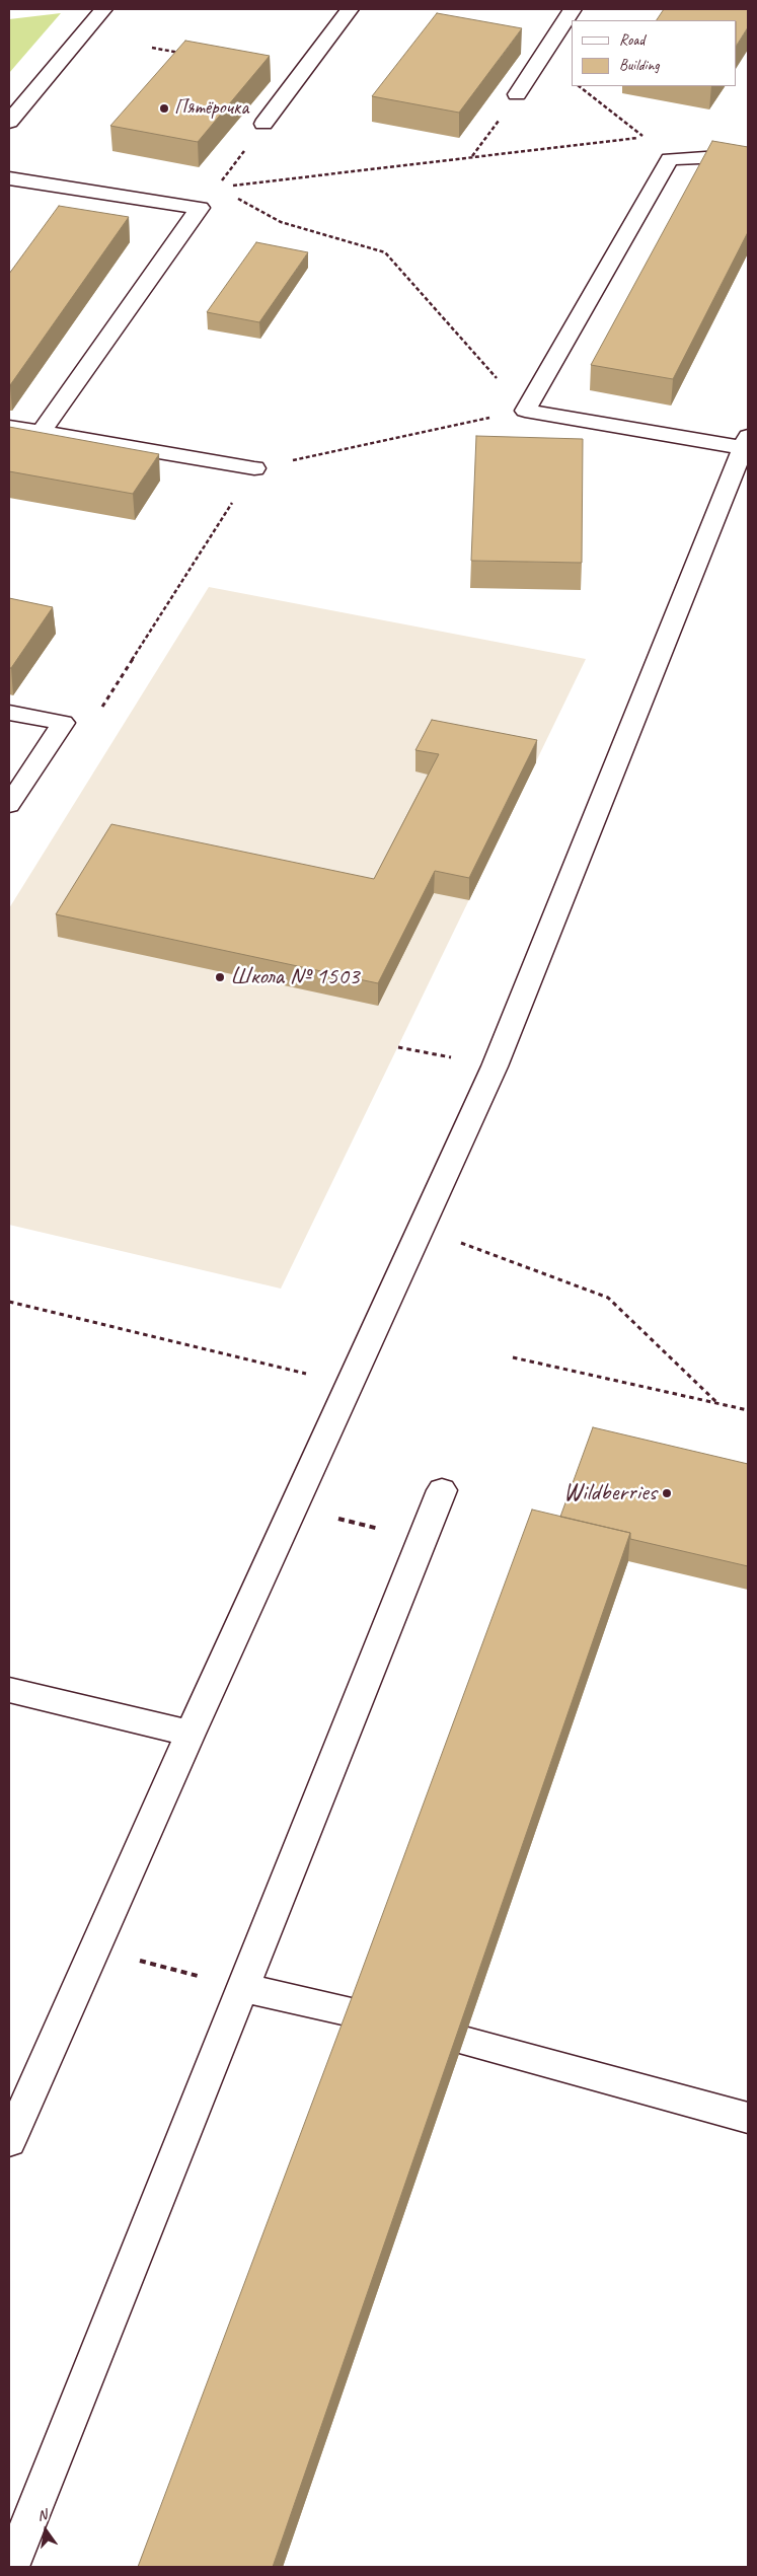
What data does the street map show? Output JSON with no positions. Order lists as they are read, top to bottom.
{
  "places": ["Пятёрочка", "Школа № 1503", "Wildberries"],
  "legend": ["Road", "Building"],
  "north": "top"
}
